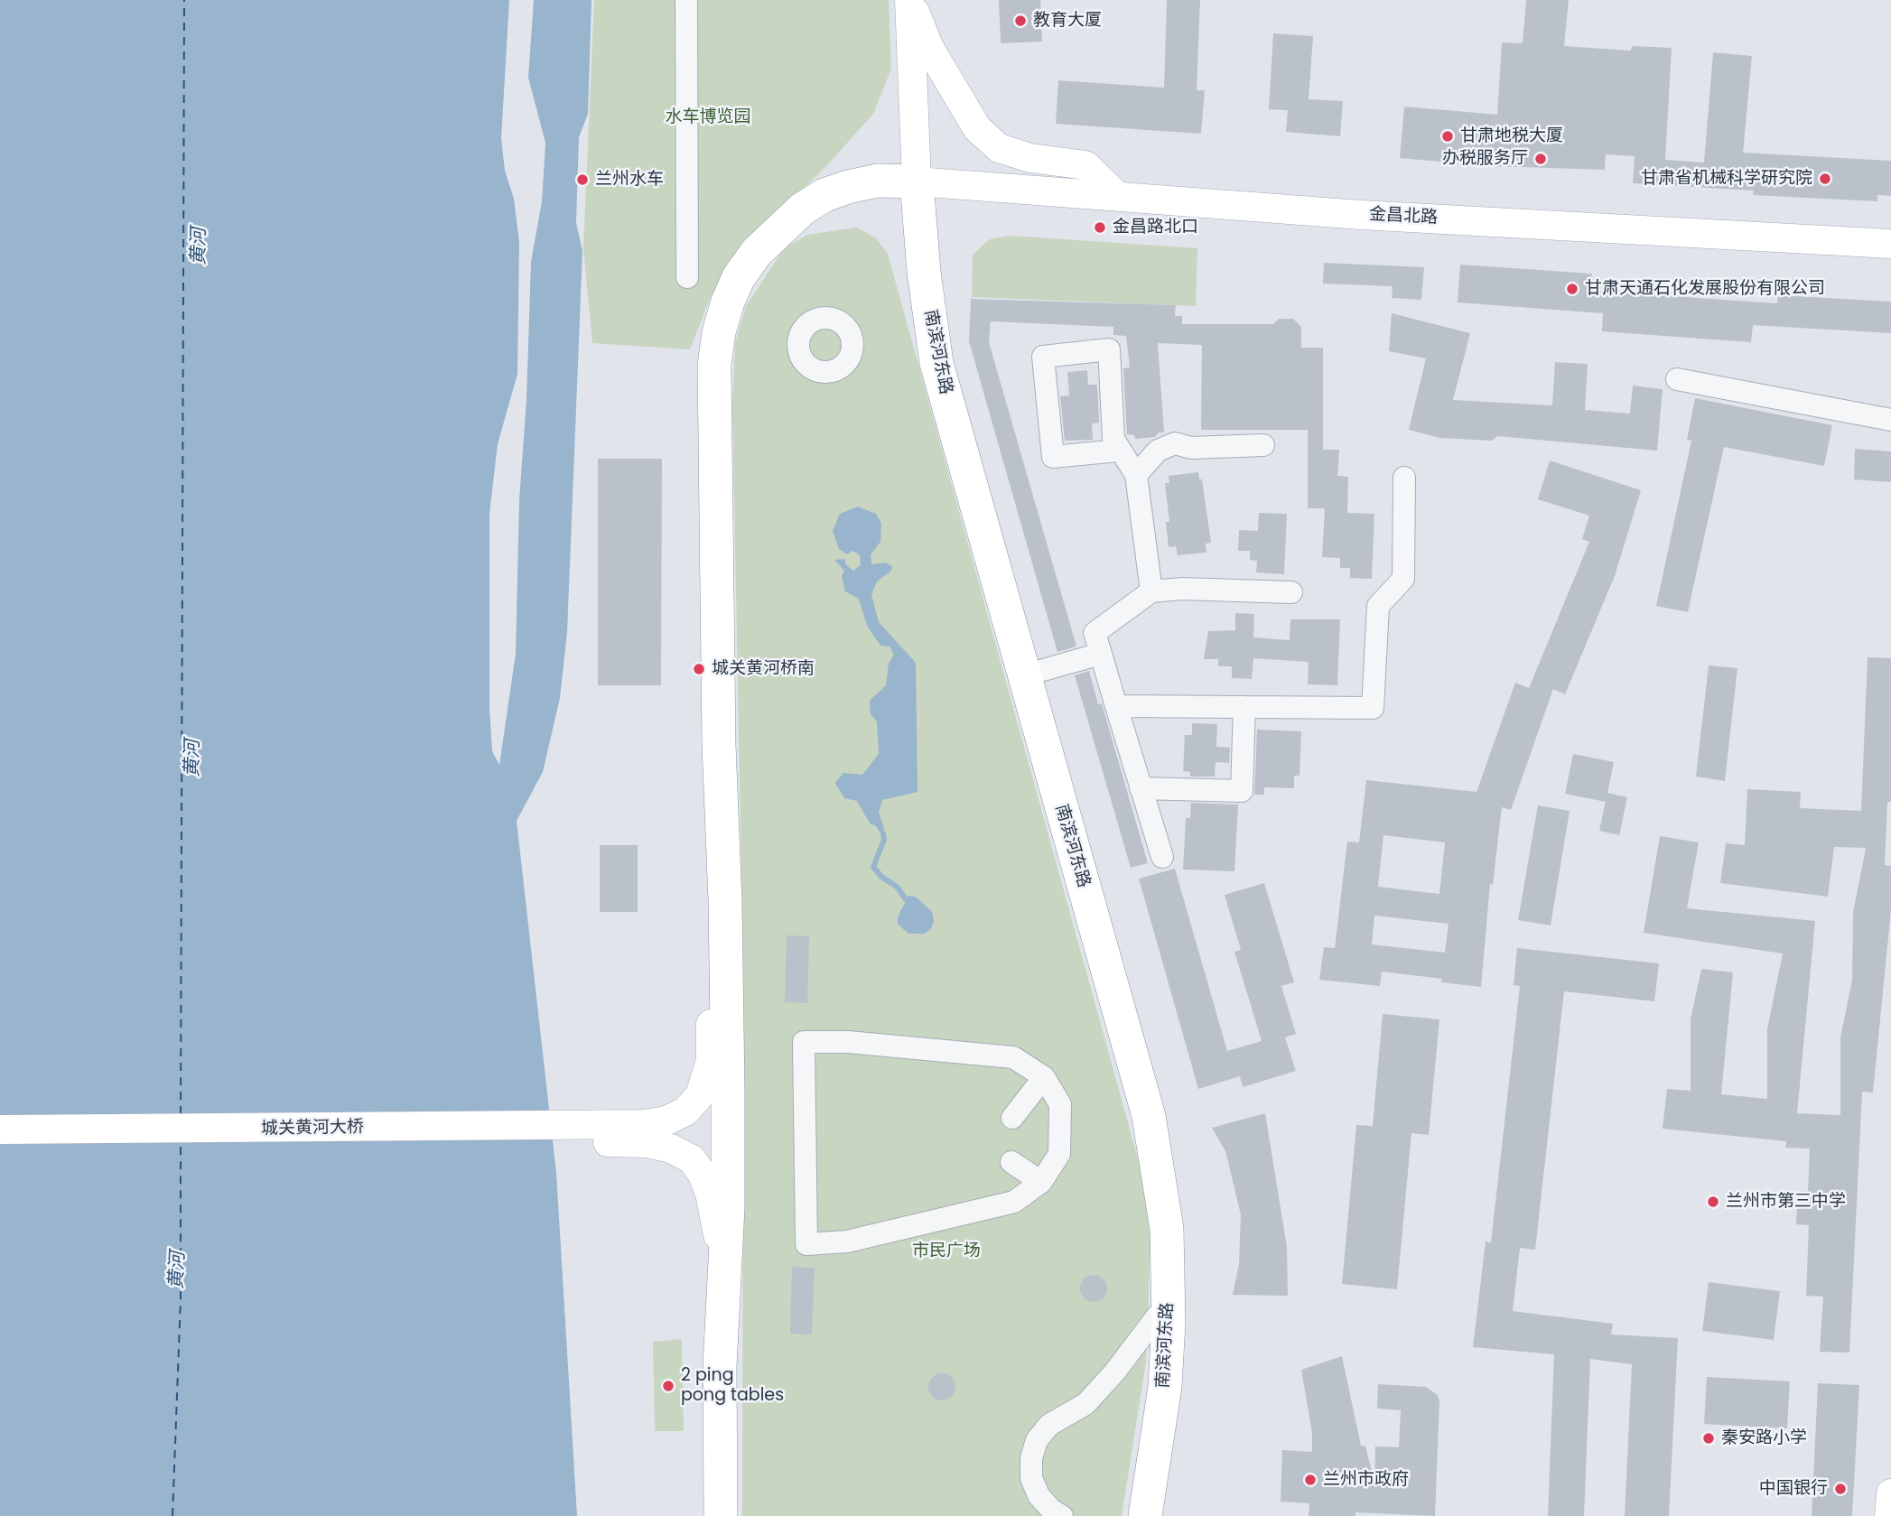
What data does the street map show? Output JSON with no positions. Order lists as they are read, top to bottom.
{
  "streets": {
    "highway": ["南滨河东路"],
    "main road": ["金昌北路", "城关黄河大桥"]
  },
  "crossings": [
    ["金昌北路", "南滨河东路"]
  ],
  "water": ["黄河"],
  "parks": ["水车博览园", "市民广场"],
  "places": [
    "教育大厦",
    "甘肃地税大厦",
    "办税服务厅",
    "甘肃省机械科学研究院",
    "兰州水车",
    "金昌路北口",
    "甘肃天通石化发展股份有限公司",
    "城关黄河桥南",
    "兰州市第三中学",
    "2 ping pong tables",
    "秦安路小学",
    "兰州市政府",
    "中国银行"
  ]
}
